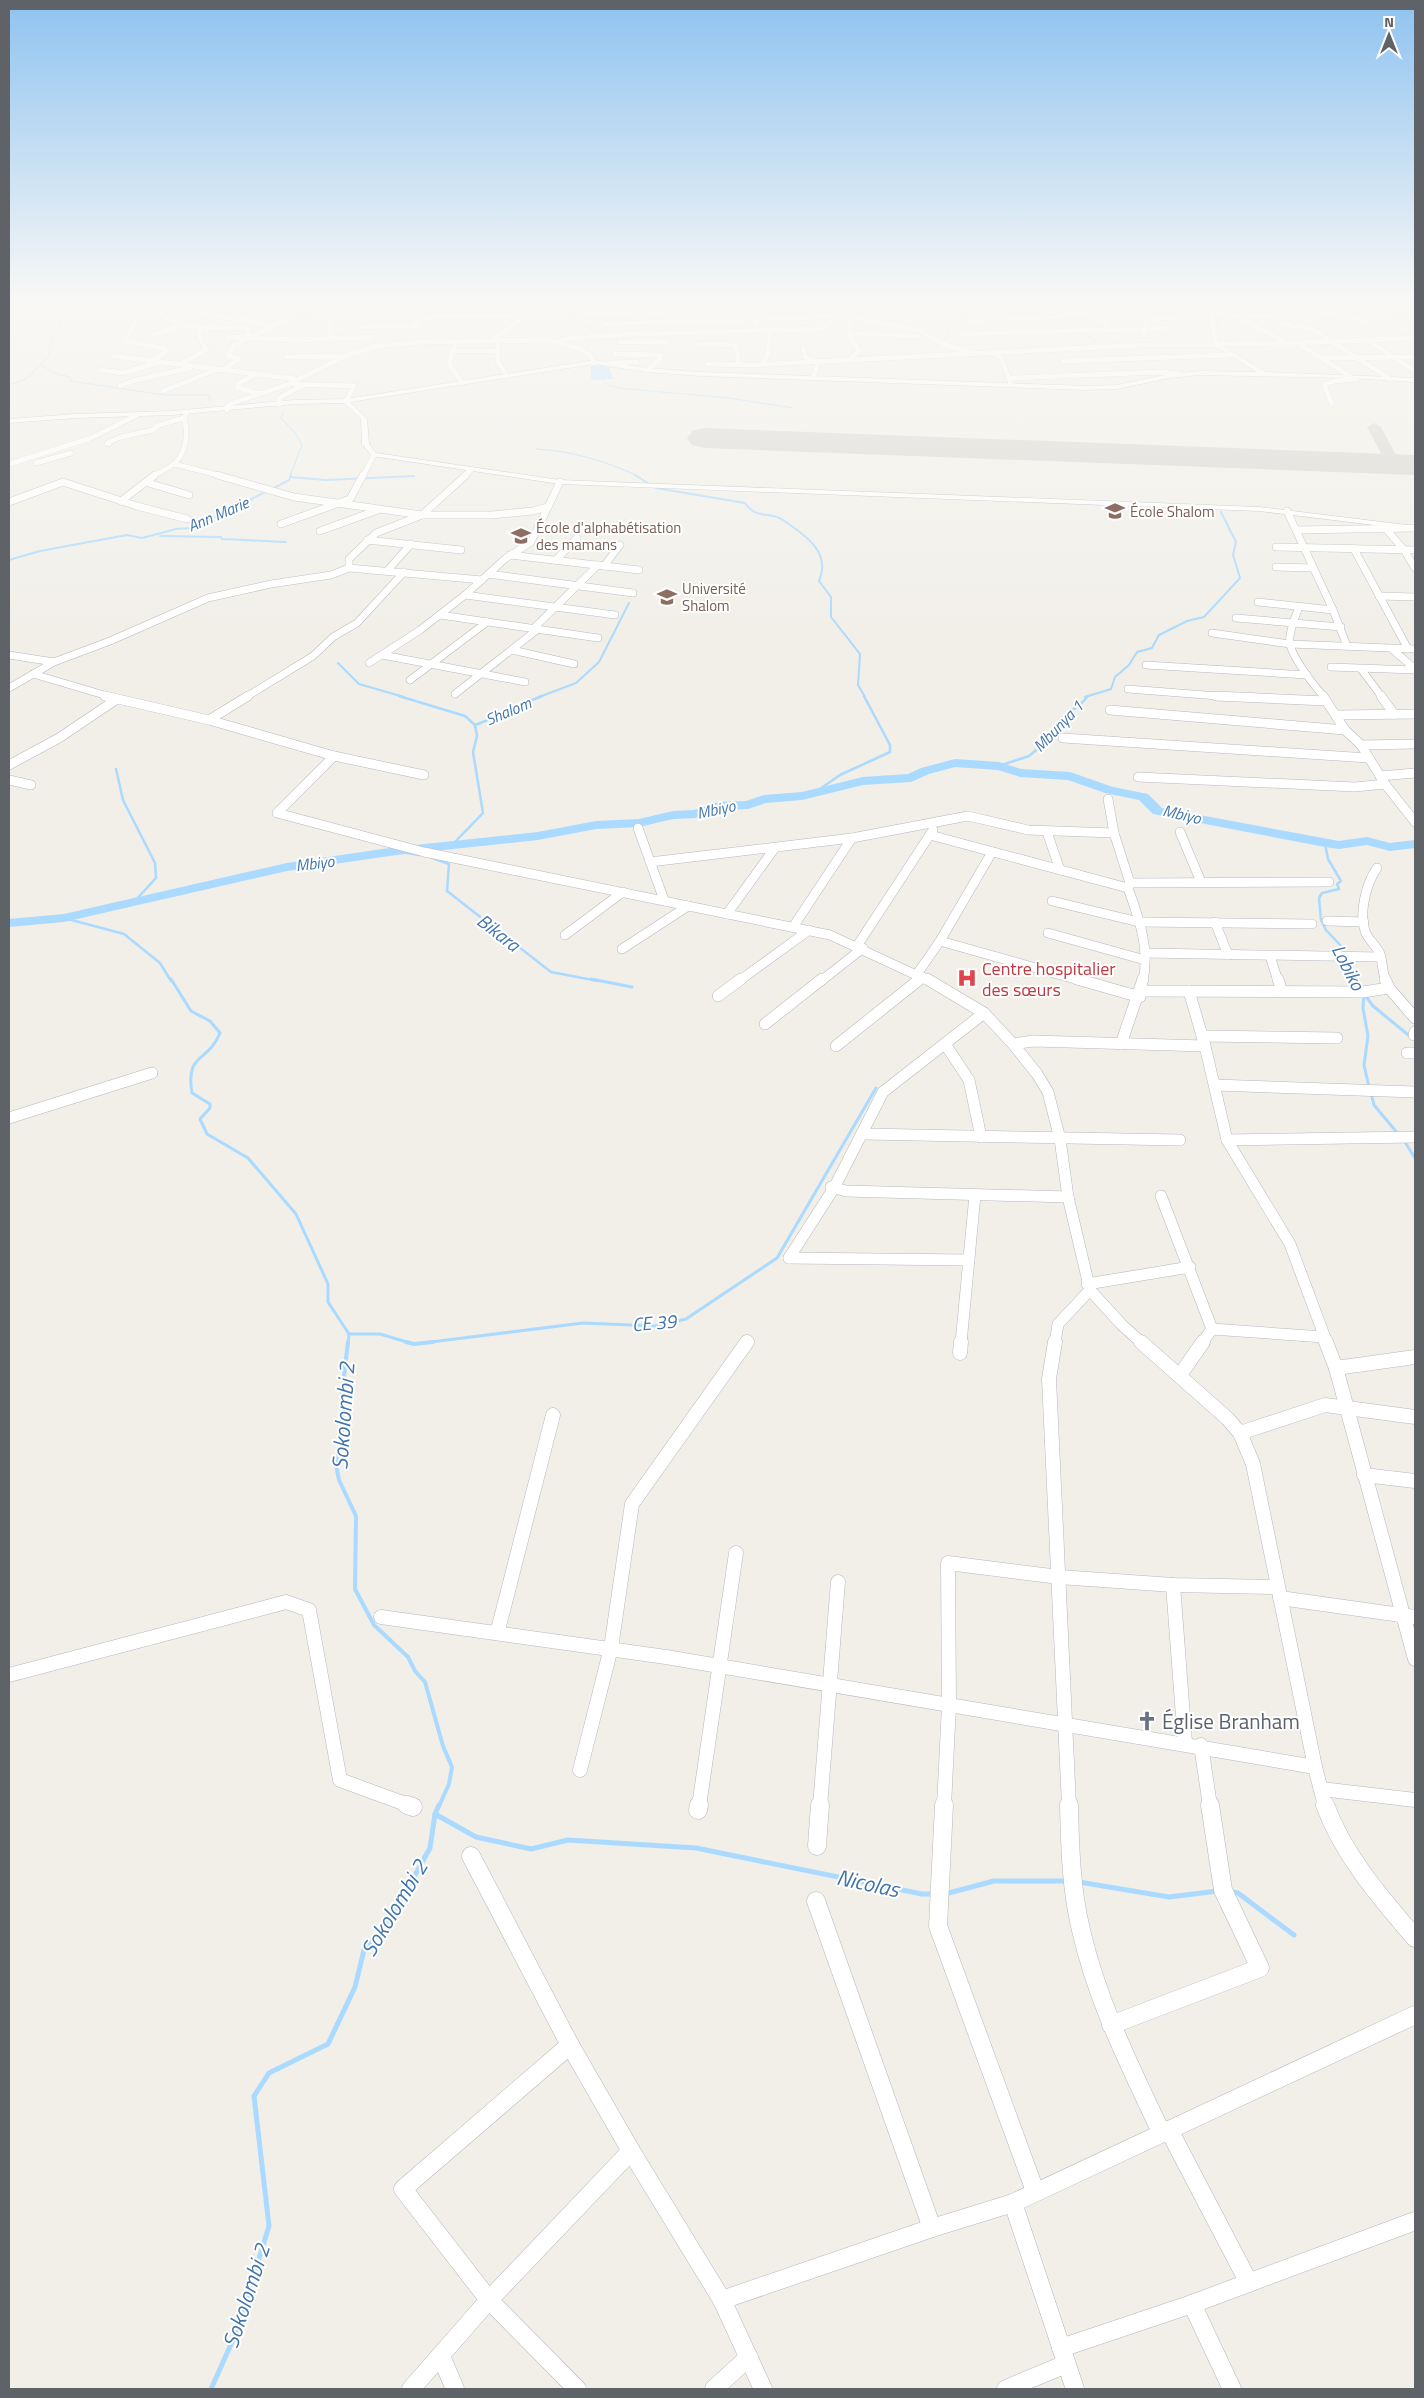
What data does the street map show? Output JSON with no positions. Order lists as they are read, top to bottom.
{
  "water": [
    "Ann Marie",
    "Shalom",
    "Mbunya 1",
    "Mbiyo",
    "Bikara",
    "Lobiko",
    "CE 39",
    "Sokolombi 2",
    "Nicolas"
  ],
  "places": {
    "school or university": ["École Shalom", "École d'alphabétisation des mamans", "Université Shalom"],
    "hospital": ["Centre hospitalier des sœurs"],
    "church": ["Église Branham"]
  },
  "north": "top"
}
